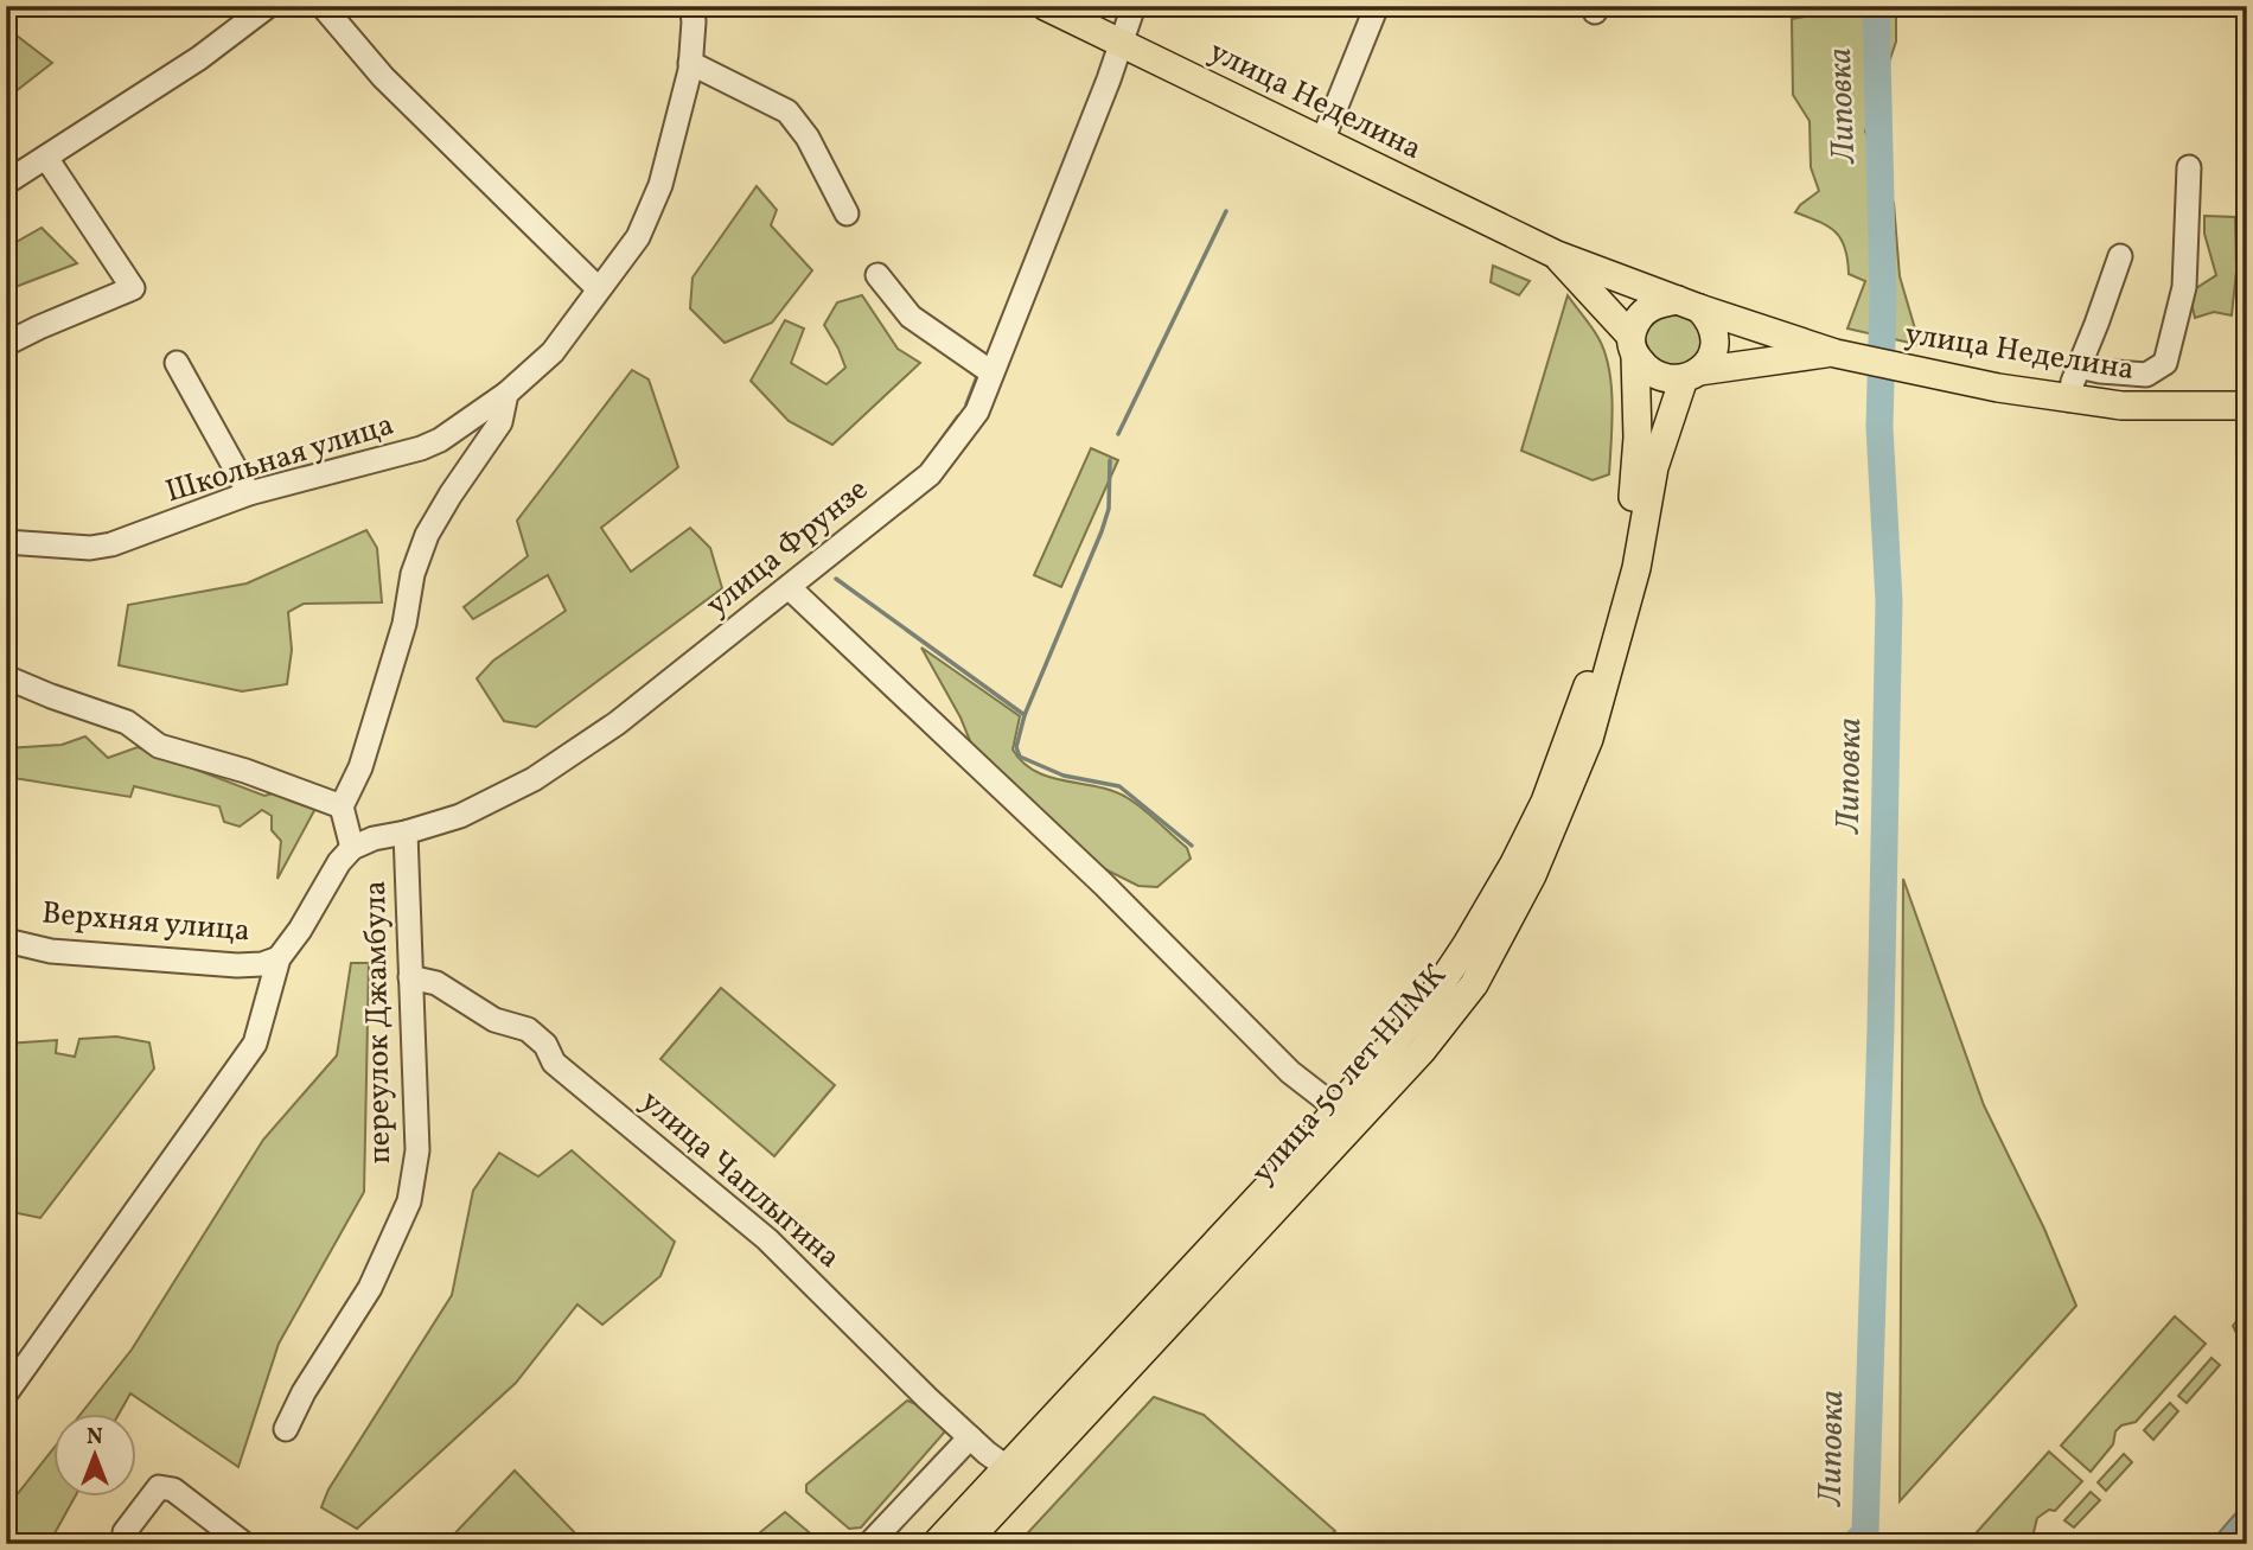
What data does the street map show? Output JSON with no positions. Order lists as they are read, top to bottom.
{
  "streets": {
    "main road": ["улица Неделина", "улица 50 лет НЛМК"],
    "street": [
      "Школьная улица",
      "улица Фрунзе",
      "Верхняя улица",
      "переулок Джамбула",
      "улица Чаплыгина"
    ]
  },
  "crossings": [
    ["улица Неделина", "улица Фрунзе"],
    ["улица Неделина", "улица 50 лет НЛМК"],
    ["улица Фрунзе", "переулок Джамбула"],
    ["переулок Джамбула", "улица Чаплыгина"],
    ["улица 50 лет НЛМК", "улица Чаплыгина"]
  ],
  "water": ["Липовка"],
  "north": "top"
}
